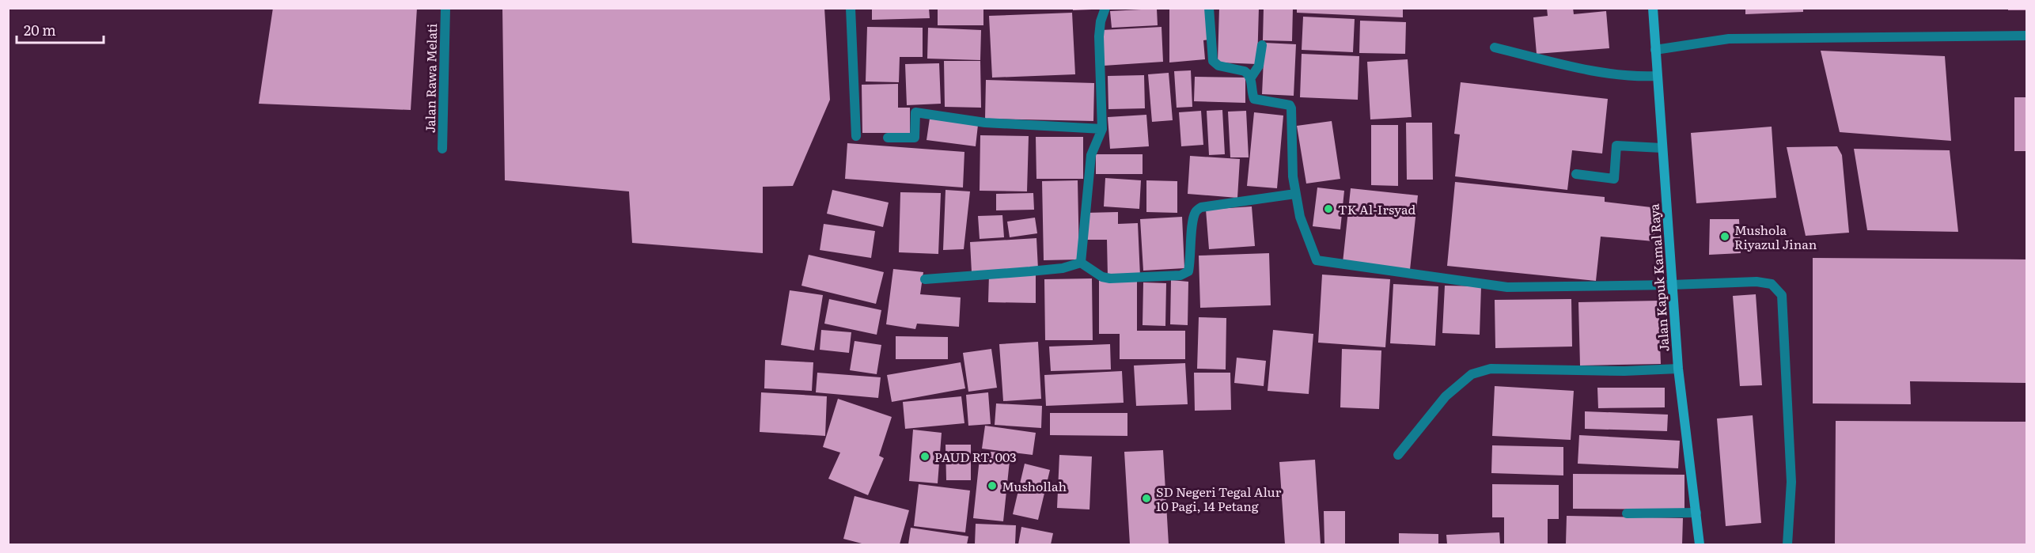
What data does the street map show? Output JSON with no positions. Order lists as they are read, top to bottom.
{
  "streets": {
    "main road": ["Jalan Kapuk Kamal Raya"],
    "street": ["Jalan Rawa Melati"]
  },
  "places": [
    "TK Al-Irsyad",
    "Mushola Riyazul Jinan",
    "PAUD RT. 003",
    "Mushollah",
    "SD Negeri Tegal Alur 10 Pagi, 14 Petang"
  ],
  "scale_bar": "20 m"
}
